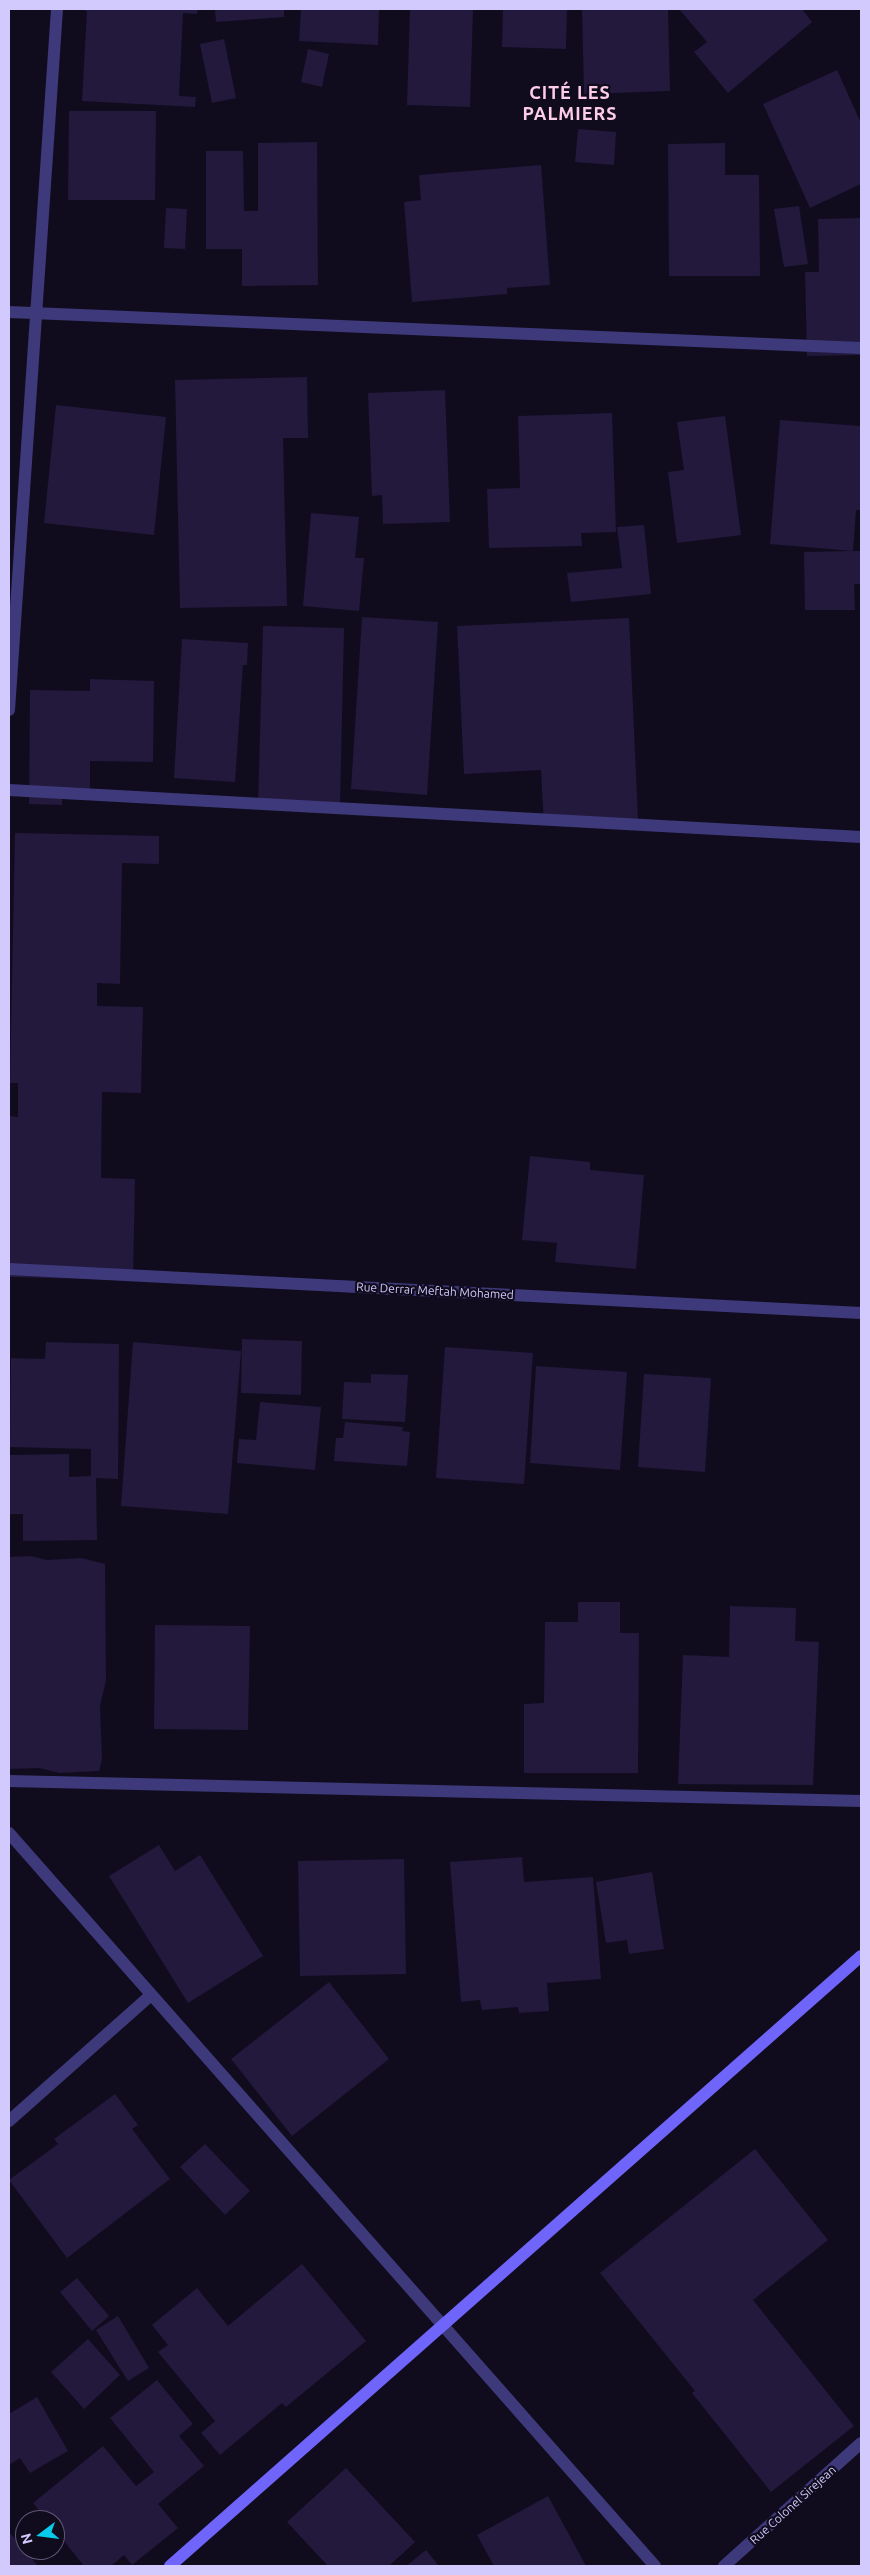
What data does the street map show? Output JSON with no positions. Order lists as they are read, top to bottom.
{
  "streets": {
    "street": ["Rue Derrar Meftah Mohamed", "Rue Colonel Sirejean"]
  },
  "districts": ["CITÉ LES PALMIERS"],
  "north": "left"
}
